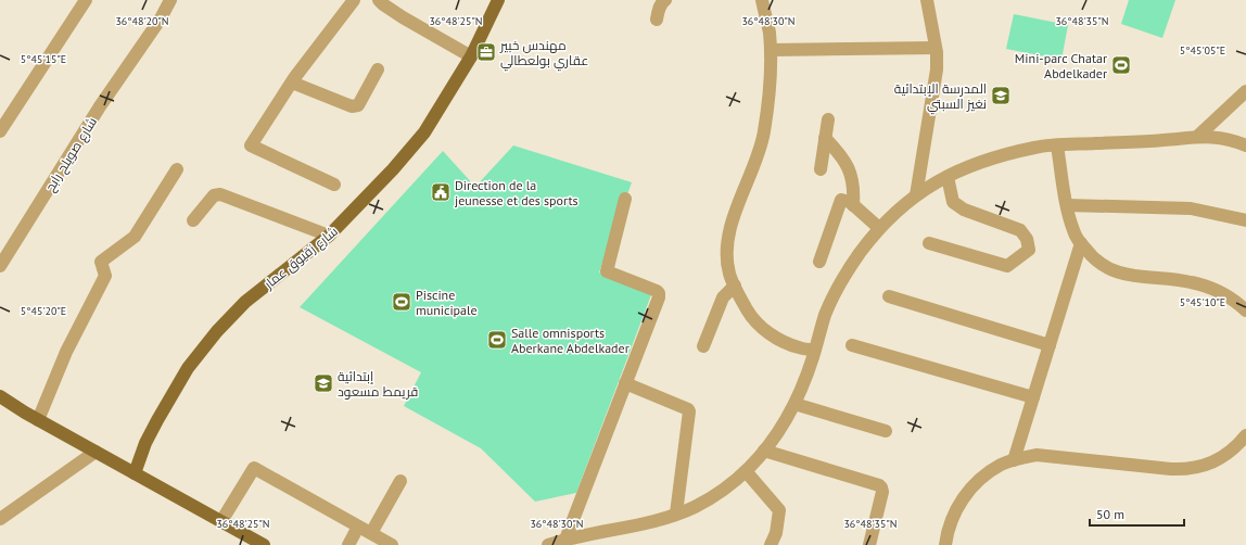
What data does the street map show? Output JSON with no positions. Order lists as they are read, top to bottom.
{
  "streets": {
    "main road": ["شارع زقيوق عمار"],
    "street": ["شارع صويلح رابح"]
  },
  "places": {
    "office": ["مهندس خبير عقاري بولعطالي"],
    "sports": ["Mini-parc Chatar Abdelkader", "Piscine municipale", "Salle omnisports Aberkane Abdelkader"],
    "school or university": ["المدرسة الإبتدائية نغيز السبتي", "إبتدائية قريمط مسعود"],
    "public building": ["Direction de la jeunesse et des sports"]
  },
  "scale_bar": "50 m",
  "coordinates": [
    "36°48'20\"N",
    "36°48'25\"N",
    "36°48'30\"N",
    "36°48'35\"N",
    "5°45'05\"E",
    "5°45'15\"E",
    "5°45'10\"E",
    "5°45'20\"E"
  ]
}
